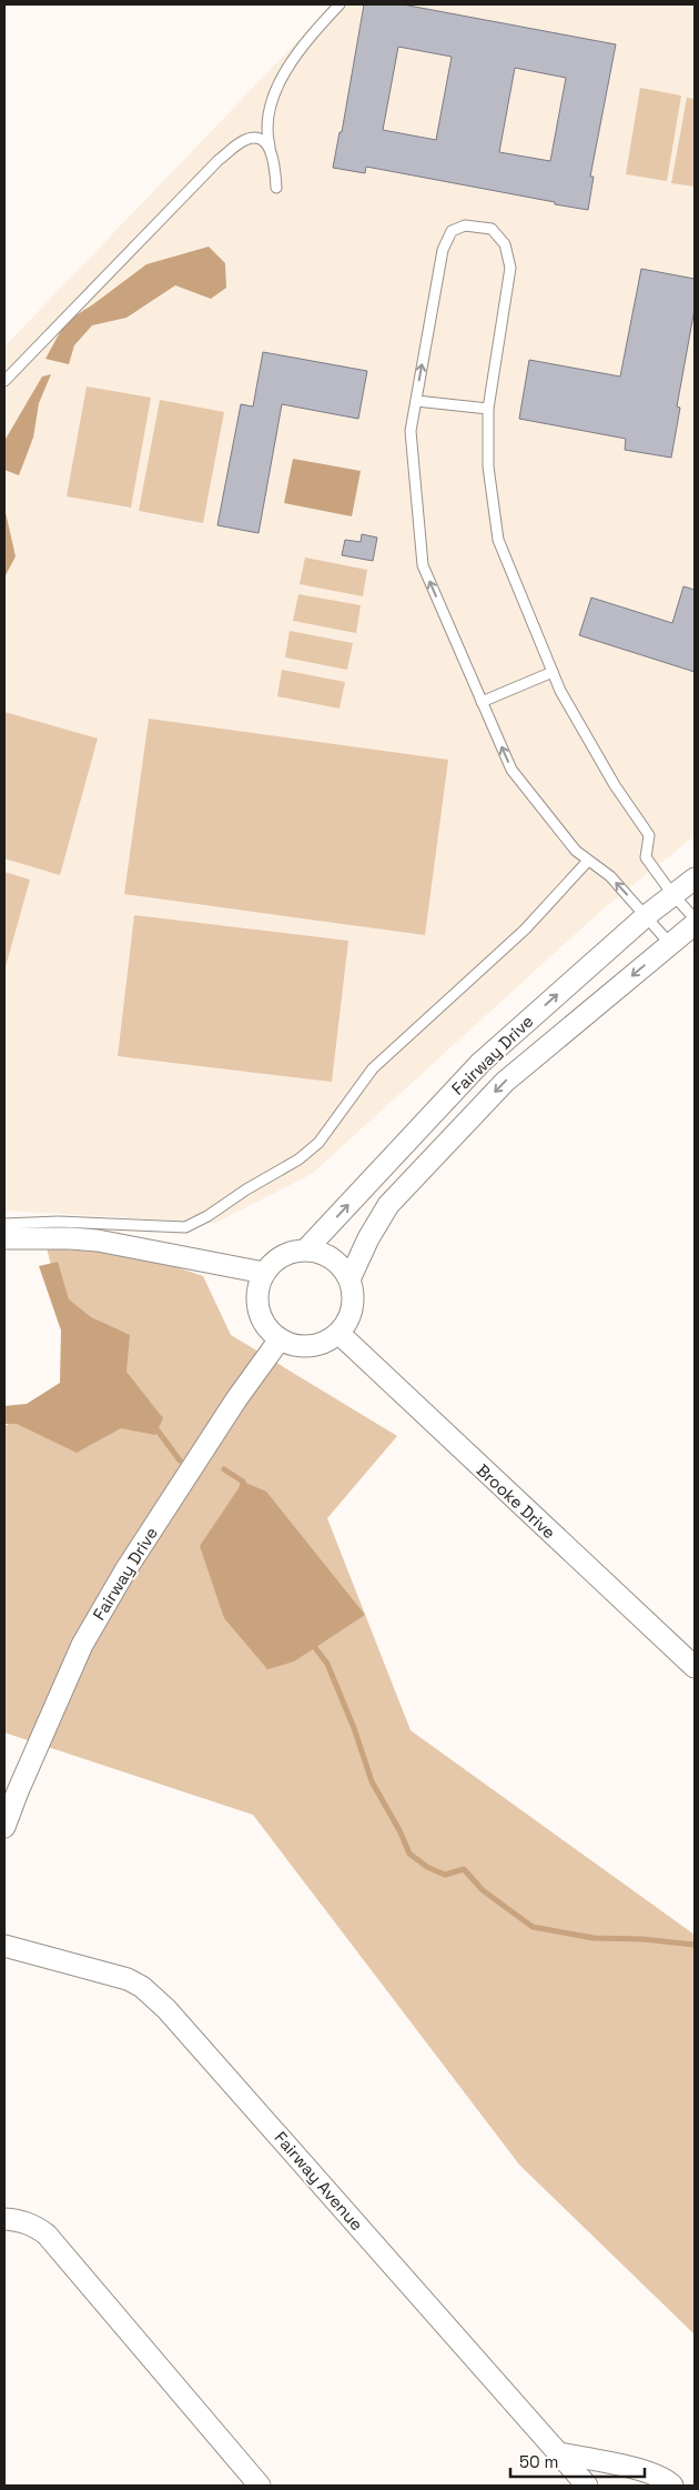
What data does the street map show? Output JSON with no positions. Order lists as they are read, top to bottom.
{
  "streets": {
    "street": ["Fairway Drive", "Brooke Drive", "Fairway Avenue"]
  },
  "crossings": [
    ["Fairway Drive", "Brooke Drive"]
  ],
  "scale_bar": "50 m"
}
